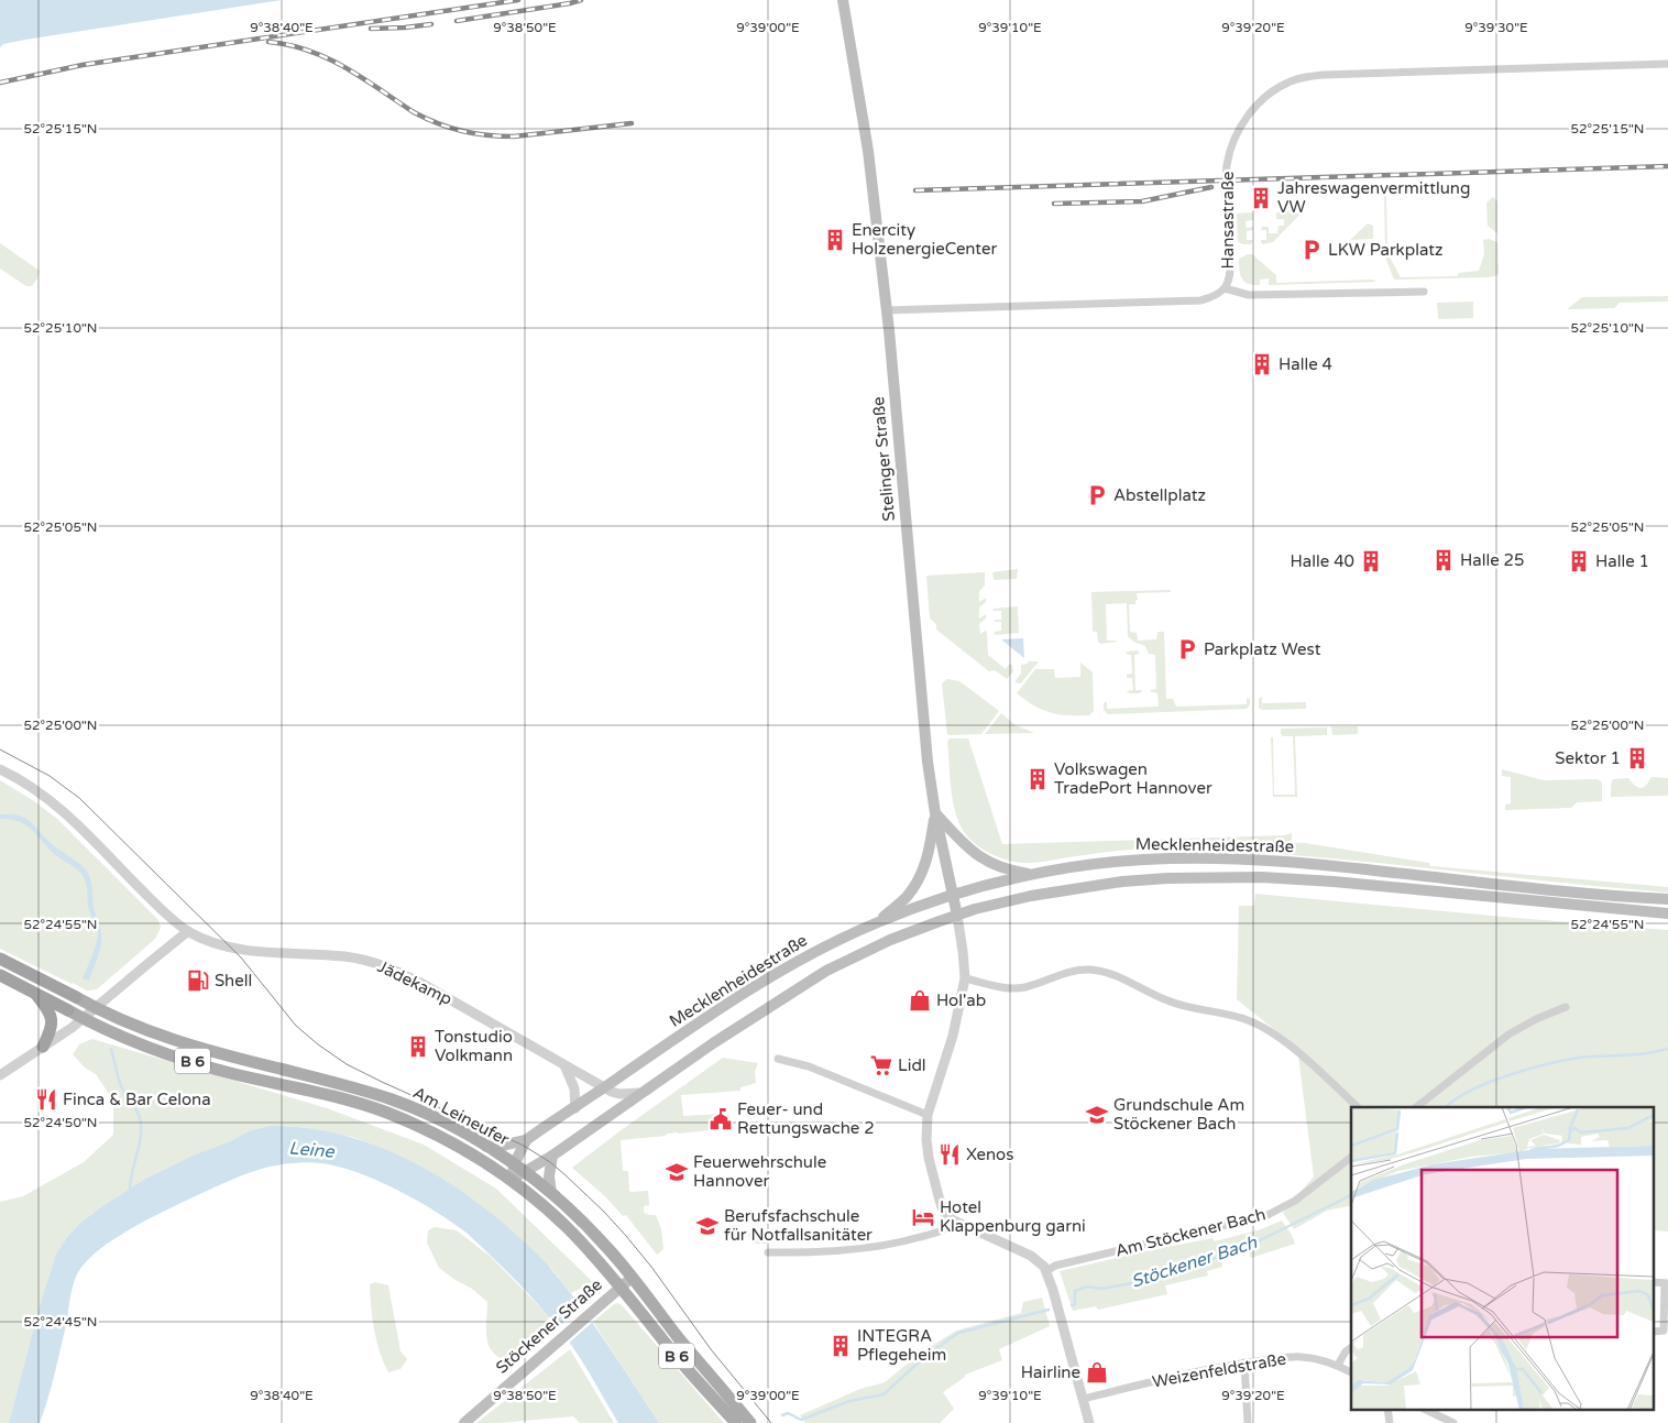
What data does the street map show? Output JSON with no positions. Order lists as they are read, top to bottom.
{
  "streets": {
    "highway": ["B 6", "Am Leineufer"],
    "main road": ["Stelinger Straße", "Mecklenheidestraße", "Stöckener Straße"],
    "street": [
      "Hansastraße",
      "Jädekamp",
      "Am Stöckener Bach",
      "Weizenfeldstraße"
    ]
  },
  "crossings": [
    ["Hansastraße", "Stelinger Straße"],
    ["Stelinger Straße", "Mecklenheidestraße"],
    ["Mecklenheidestraße", "Jädekamp"],
    ["Mecklenheidestraße", "Am Leineufer"],
    ["Am Leineufer", "Stöckener Straße"]
  ],
  "water": ["Leine", "Stöckener Bach"],
  "places": {
    "building": [
      "Jahreswagenvermittlung VW",
      "Enercity HolzenergieCenter",
      "Halle 4",
      "Halle 25",
      "Halle 40",
      "Halle 1",
      "Sektor 1",
      "Volkswagen TradePort Hannover",
      "Tonstudio Volkmann",
      "INTEGRA Pflegeheim"
    ],
    "parking": ["LKW Parkplatz", "Abstellplatz", "Parkplatz West"],
    "fuel station": ["Shell"],
    "shop": ["Hol'ab", "Hairline"],
    "supermarket": ["Lidl"],
    "restaurant": ["Finca & Bar Celona", "Xenos"],
    "school or university": ["Grundschule Am Stöckener Bach", "Feuerwehrschule Hannover", "Berufsfachschule für Notfallsanitäter"],
    "public building": ["Feuer- und Rettungswache 2"],
    "hotel": ["Hotel Klappenburg garni"]
  },
  "coordinates": [
    "9°38'40\"E",
    "9°38'50\"E",
    "9°39'00\"E",
    "9°39'10\"E",
    "9°39'20\"E",
    "9°39'30\"E",
    "52°25'15\"N",
    "52°25'10\"N",
    "52°25'05\"N",
    "52°25'00\"N",
    "52°24'55\"N",
    "52°24'50\"N",
    "52°24'45\"N"
  ]
}
